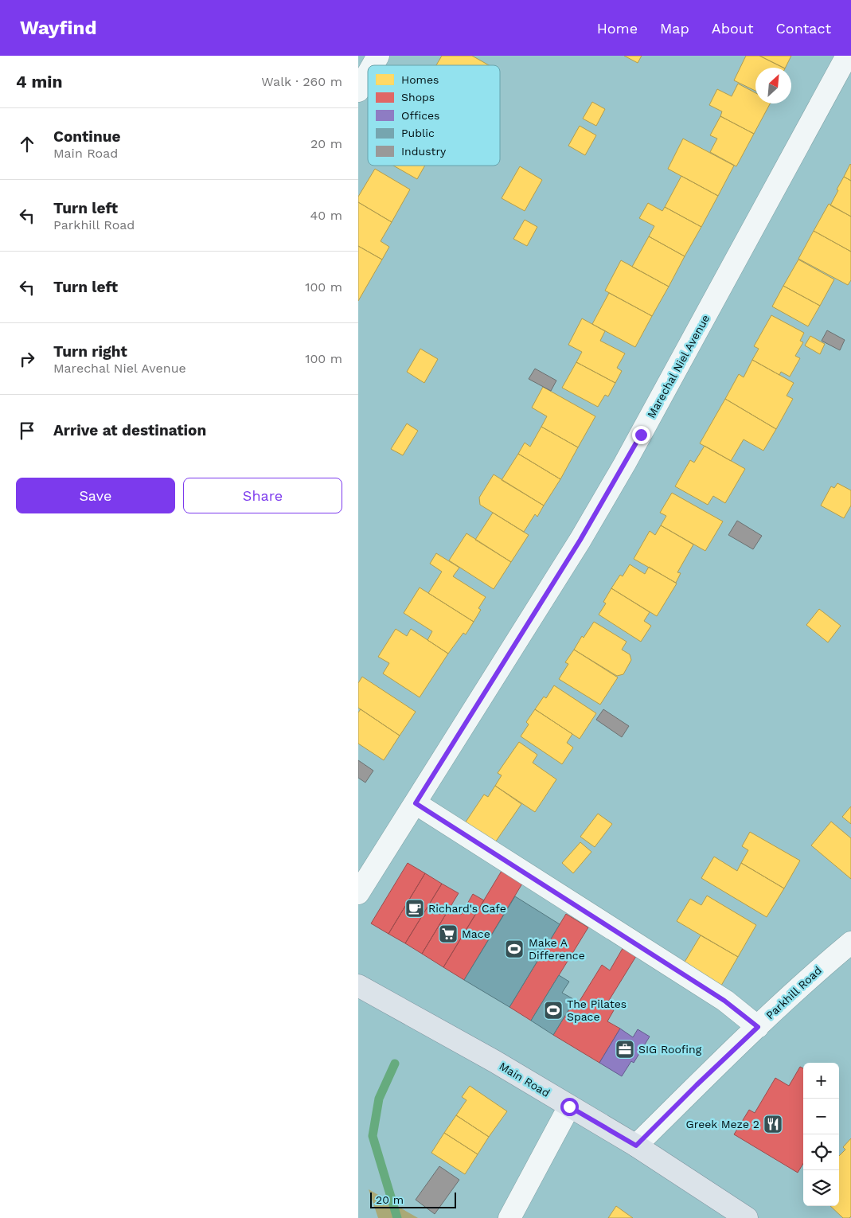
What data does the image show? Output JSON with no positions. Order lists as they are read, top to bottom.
{
  "streets": {
    "main road": ["Main Road"],
    "street": ["Marechal Niel Avenue", "Parkhill Road"]
  },
  "crossings": [
    ["Parkhill Road", "Main Road"]
  ],
  "places": {
    "cafe": ["Richard's Cafe"],
    "supermarket": ["Mace"],
    "sports": ["Make A Difference", "The Pilates Space"],
    "office": ["SIG Roofing"],
    "restaurant": ["Greek Meze 2"]
  },
  "legend": [
    "Homes",
    "Shops",
    "Offices",
    "Public",
    "Industry"
  ],
  "scale_bar": "20 m",
  "north": "top right",
  "page": {
    "header": "Wayfind",
    "nav": [
      "Home",
      "Map",
      "About",
      "Contact"
    ],
    "heading": ["4 min", "Walk · 260 m"],
    "list": [
      ["Continue", "Main Road", "20 m"],
      ["Turn left", "Parkhill Road", "40 m"],
      ["Turn left", "100 m"],
      ["Turn right", "Marechal Niel Avenue", "100 m"],
      "Arrive at destination"
    ],
    "buttons": ["Save", "Share"],
    "map_buttons": ["+", "−"],
    "scale": "20 m"
  }
}
